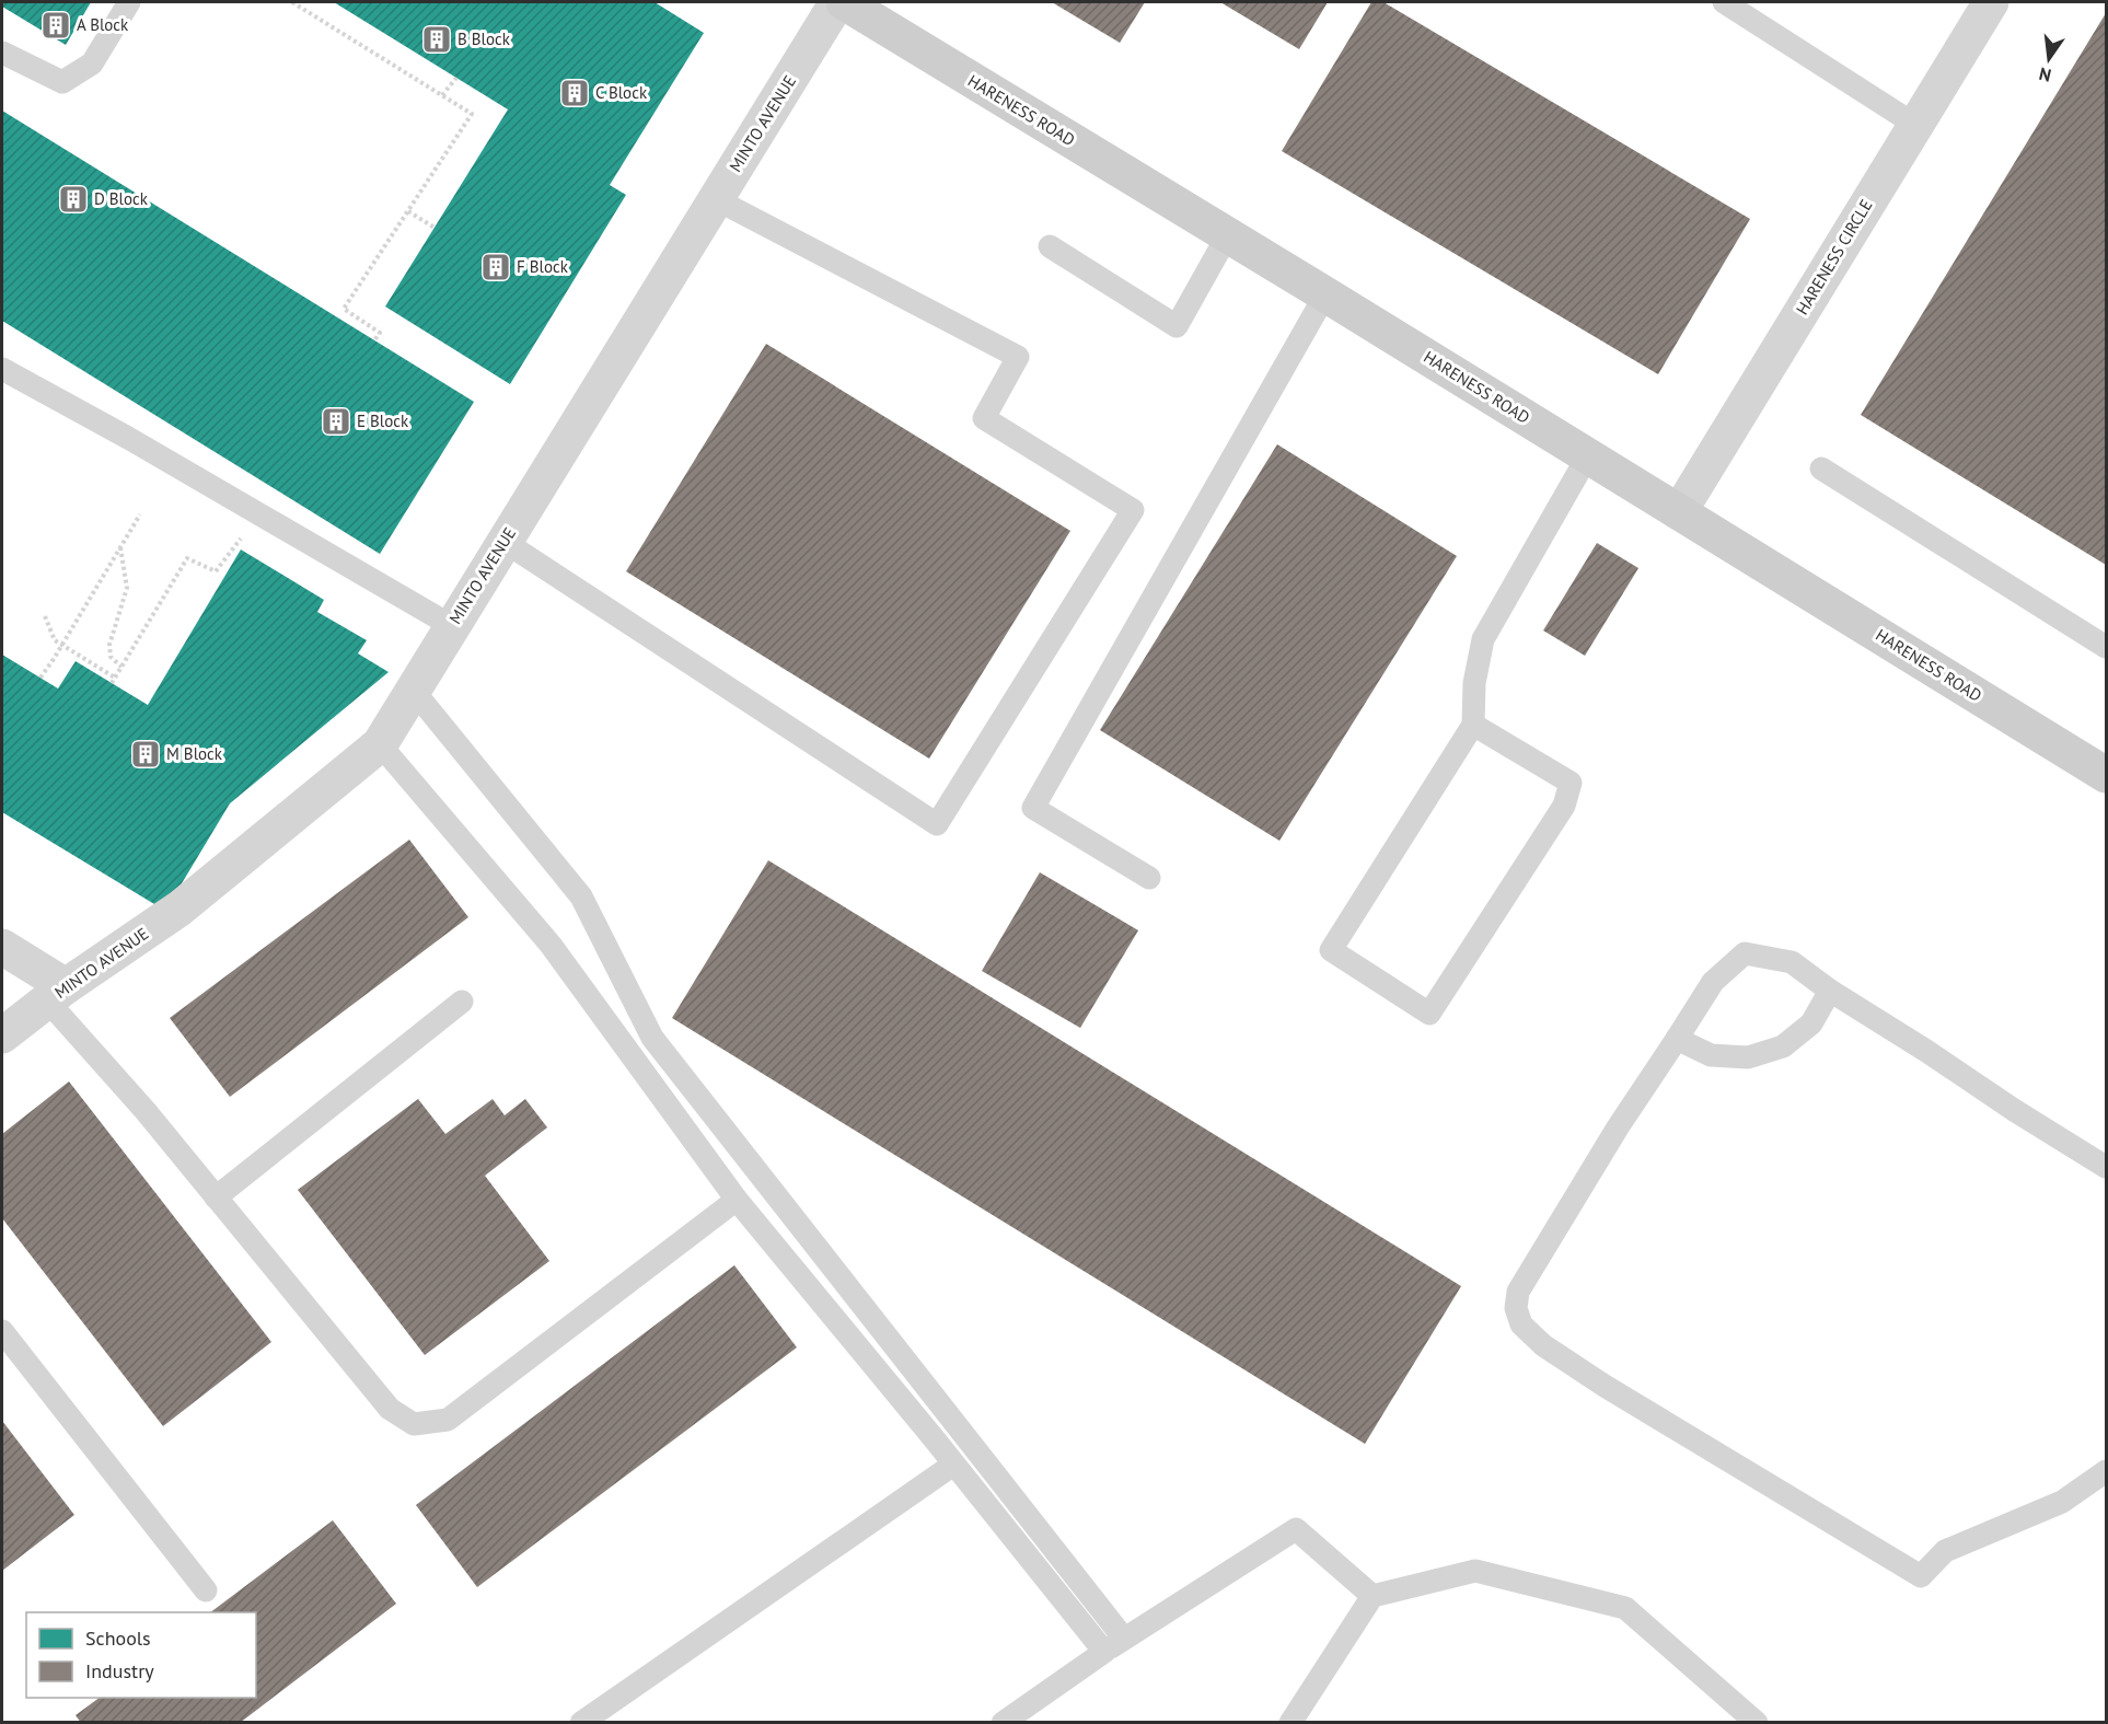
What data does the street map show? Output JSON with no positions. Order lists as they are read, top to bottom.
{
  "streets": {
    "main road": ["HARENESS ROAD"],
    "street": ["MINTO AVENUE", "HARENESS CIRCLE"]
  },
  "crossings": [
    ["HARENESS ROAD", "HARENESS CIRCLE"]
  ],
  "places": {
    "building": [
      "A Block",
      "B Block",
      "C Block",
      "D Block",
      "F Block",
      "E Block",
      "M Block"
    ]
  },
  "legend": ["Schools", "Industry"],
  "north": "bottom"
}
